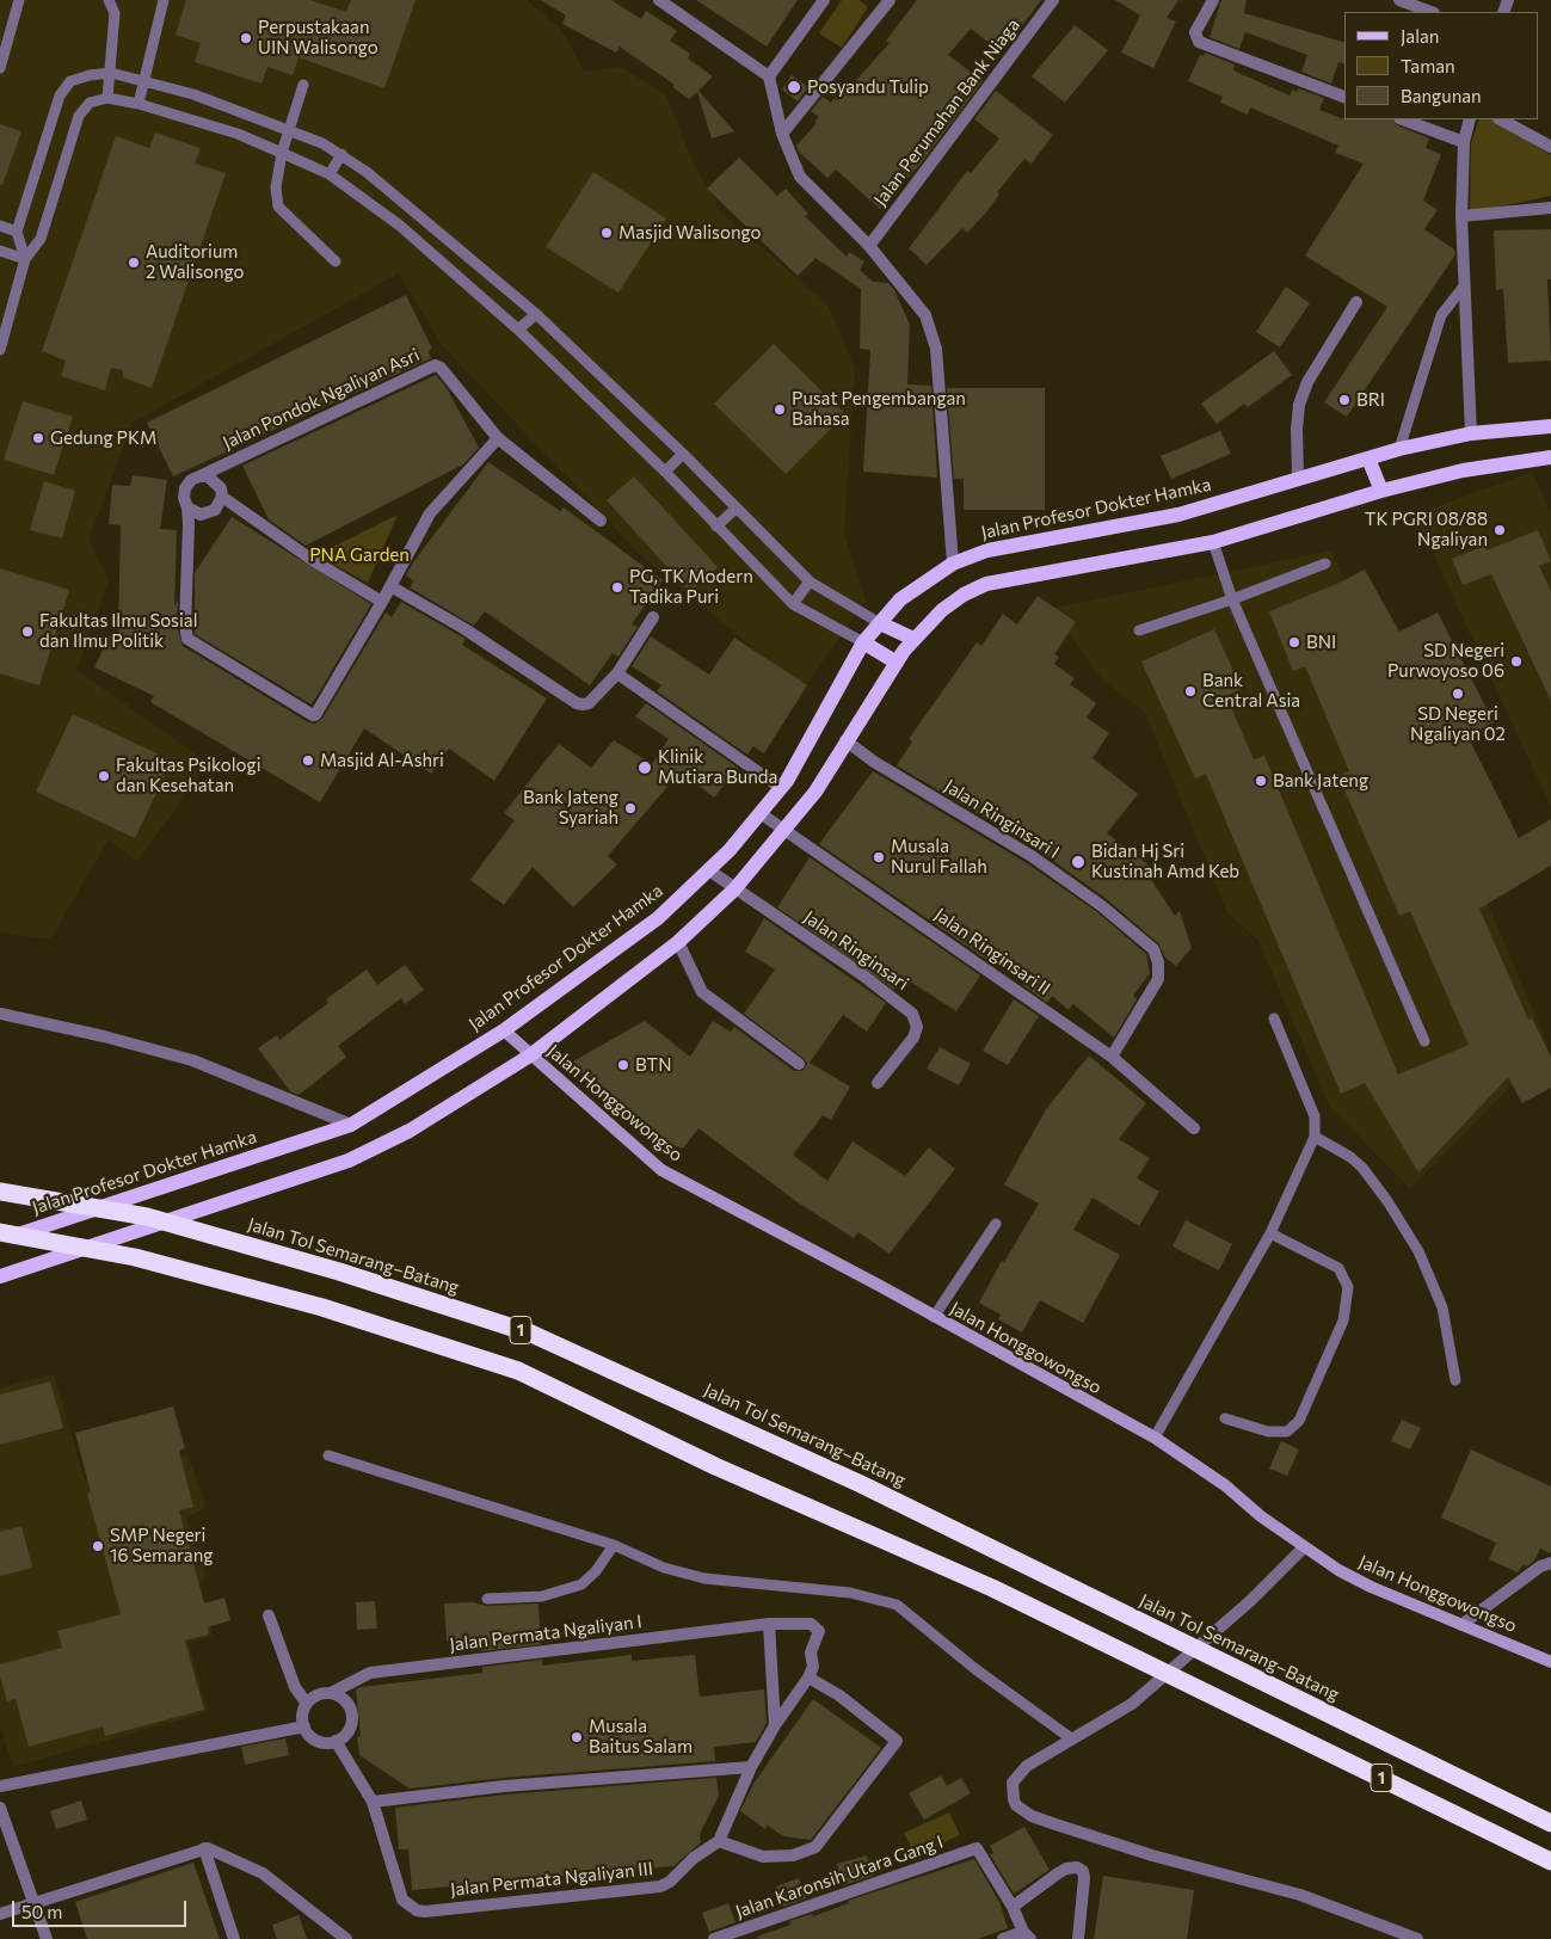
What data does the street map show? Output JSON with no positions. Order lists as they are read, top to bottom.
{
  "streets": {
    "highway": ["Jalan Tol Semarang–Batang", "1"],
    "main road": ["Jalan Profesor Dokter Hamka"],
    "street": [
      "Jalan Perumahan Bank Niaga",
      "Jalan Pondok Ngaliyan Asri",
      "Jalan Ringinsari I",
      "Jalan Ringinsari",
      "Jalan Ringinsari II",
      "Jalan Honggowongso",
      "Jalan Permata Ngaliyan I",
      "Jalan Karonsih Utara Gang I",
      "Jalan Permata Ngaliyan III"
    ]
  },
  "crossings": [
    ["Jalan Profesor Dokter Hamka", "Jalan Ringinsari"],
    ["Jalan Profesor Dokter Hamka", "Jalan Ringinsari II"],
    ["Jalan Profesor Dokter Hamka", "Jalan Honggowongso"],
    ["Jalan Ringinsari I", "Jalan Ringinsari II"]
  ],
  "parks": ["PNA Garden"],
  "places": [
    "Perpustakaan UIN Walisongo",
    "Posyandu Tulip",
    "Masjid Walisongo",
    "Auditorium 2 Walisongo",
    "BRI",
    "Pusat Pengembangan Bahasa",
    "Gedung PKM",
    "TK PGRI 08/88 Ngaliyan",
    "PG, TK Modern Tadika Puri",
    "Fakultas Ilmu Sosial dan Ilmu Politik",
    "BNI",
    "SD Negeri Purwoyoso 06",
    "Bank Central Asia",
    "SD Negeri Ngaliyan 02",
    "Masjid Al-Ashri",
    "Klinik Mutiara Bunda",
    "Fakultas Psikologi dan Kesehatan",
    "Bank Jateng",
    "Bank Jateng Syariah",
    "Musala Nurul Fallah",
    "Bidan Hj Sri Kustinah Amd Keb",
    "BTN",
    "SMP Negeri 16 Semarang",
    "Musala Baitus Salam"
  ],
  "legend": ["Jalan", "Taman", "Bangunan"],
  "scale_bar": "50 m"
}
